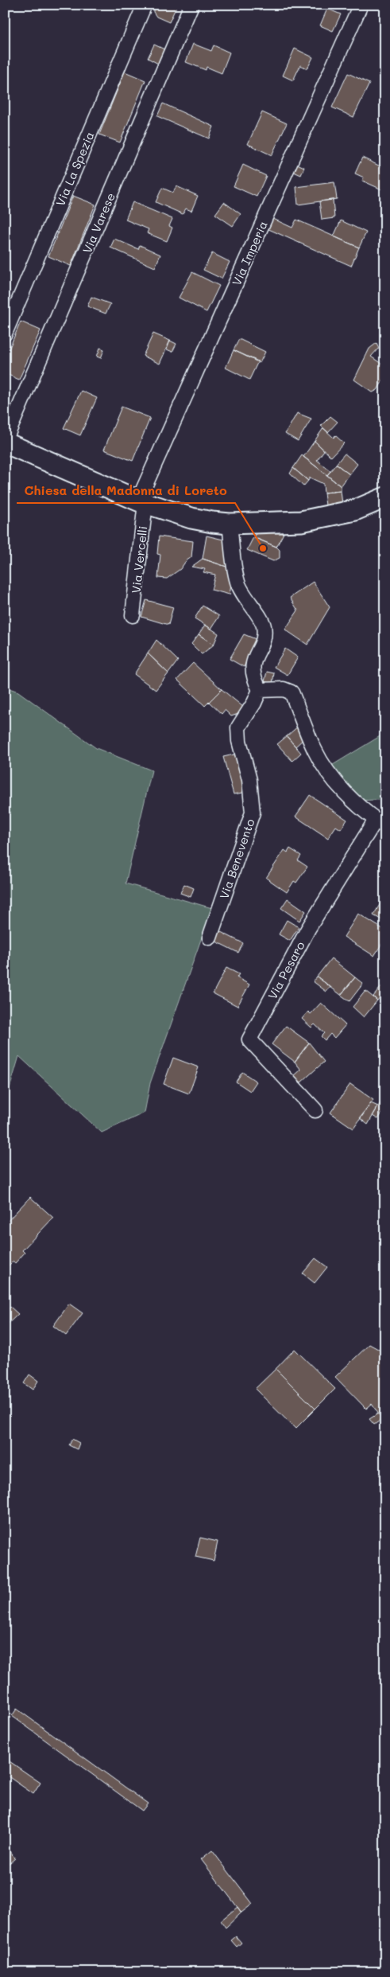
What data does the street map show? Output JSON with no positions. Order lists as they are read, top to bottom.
{
  "streets": {
    "street": [
      "Via La Spezia",
      "Via Varese",
      "Via Imperia",
      "Via Vercelli",
      "Via Benevento",
      "Via Pesaro"
    ]
  },
  "crossings": [
    ["Via Imperia", "Via Vercelli"]
  ],
  "places": ["Chiesa della Madonna di Loreto"]
}
